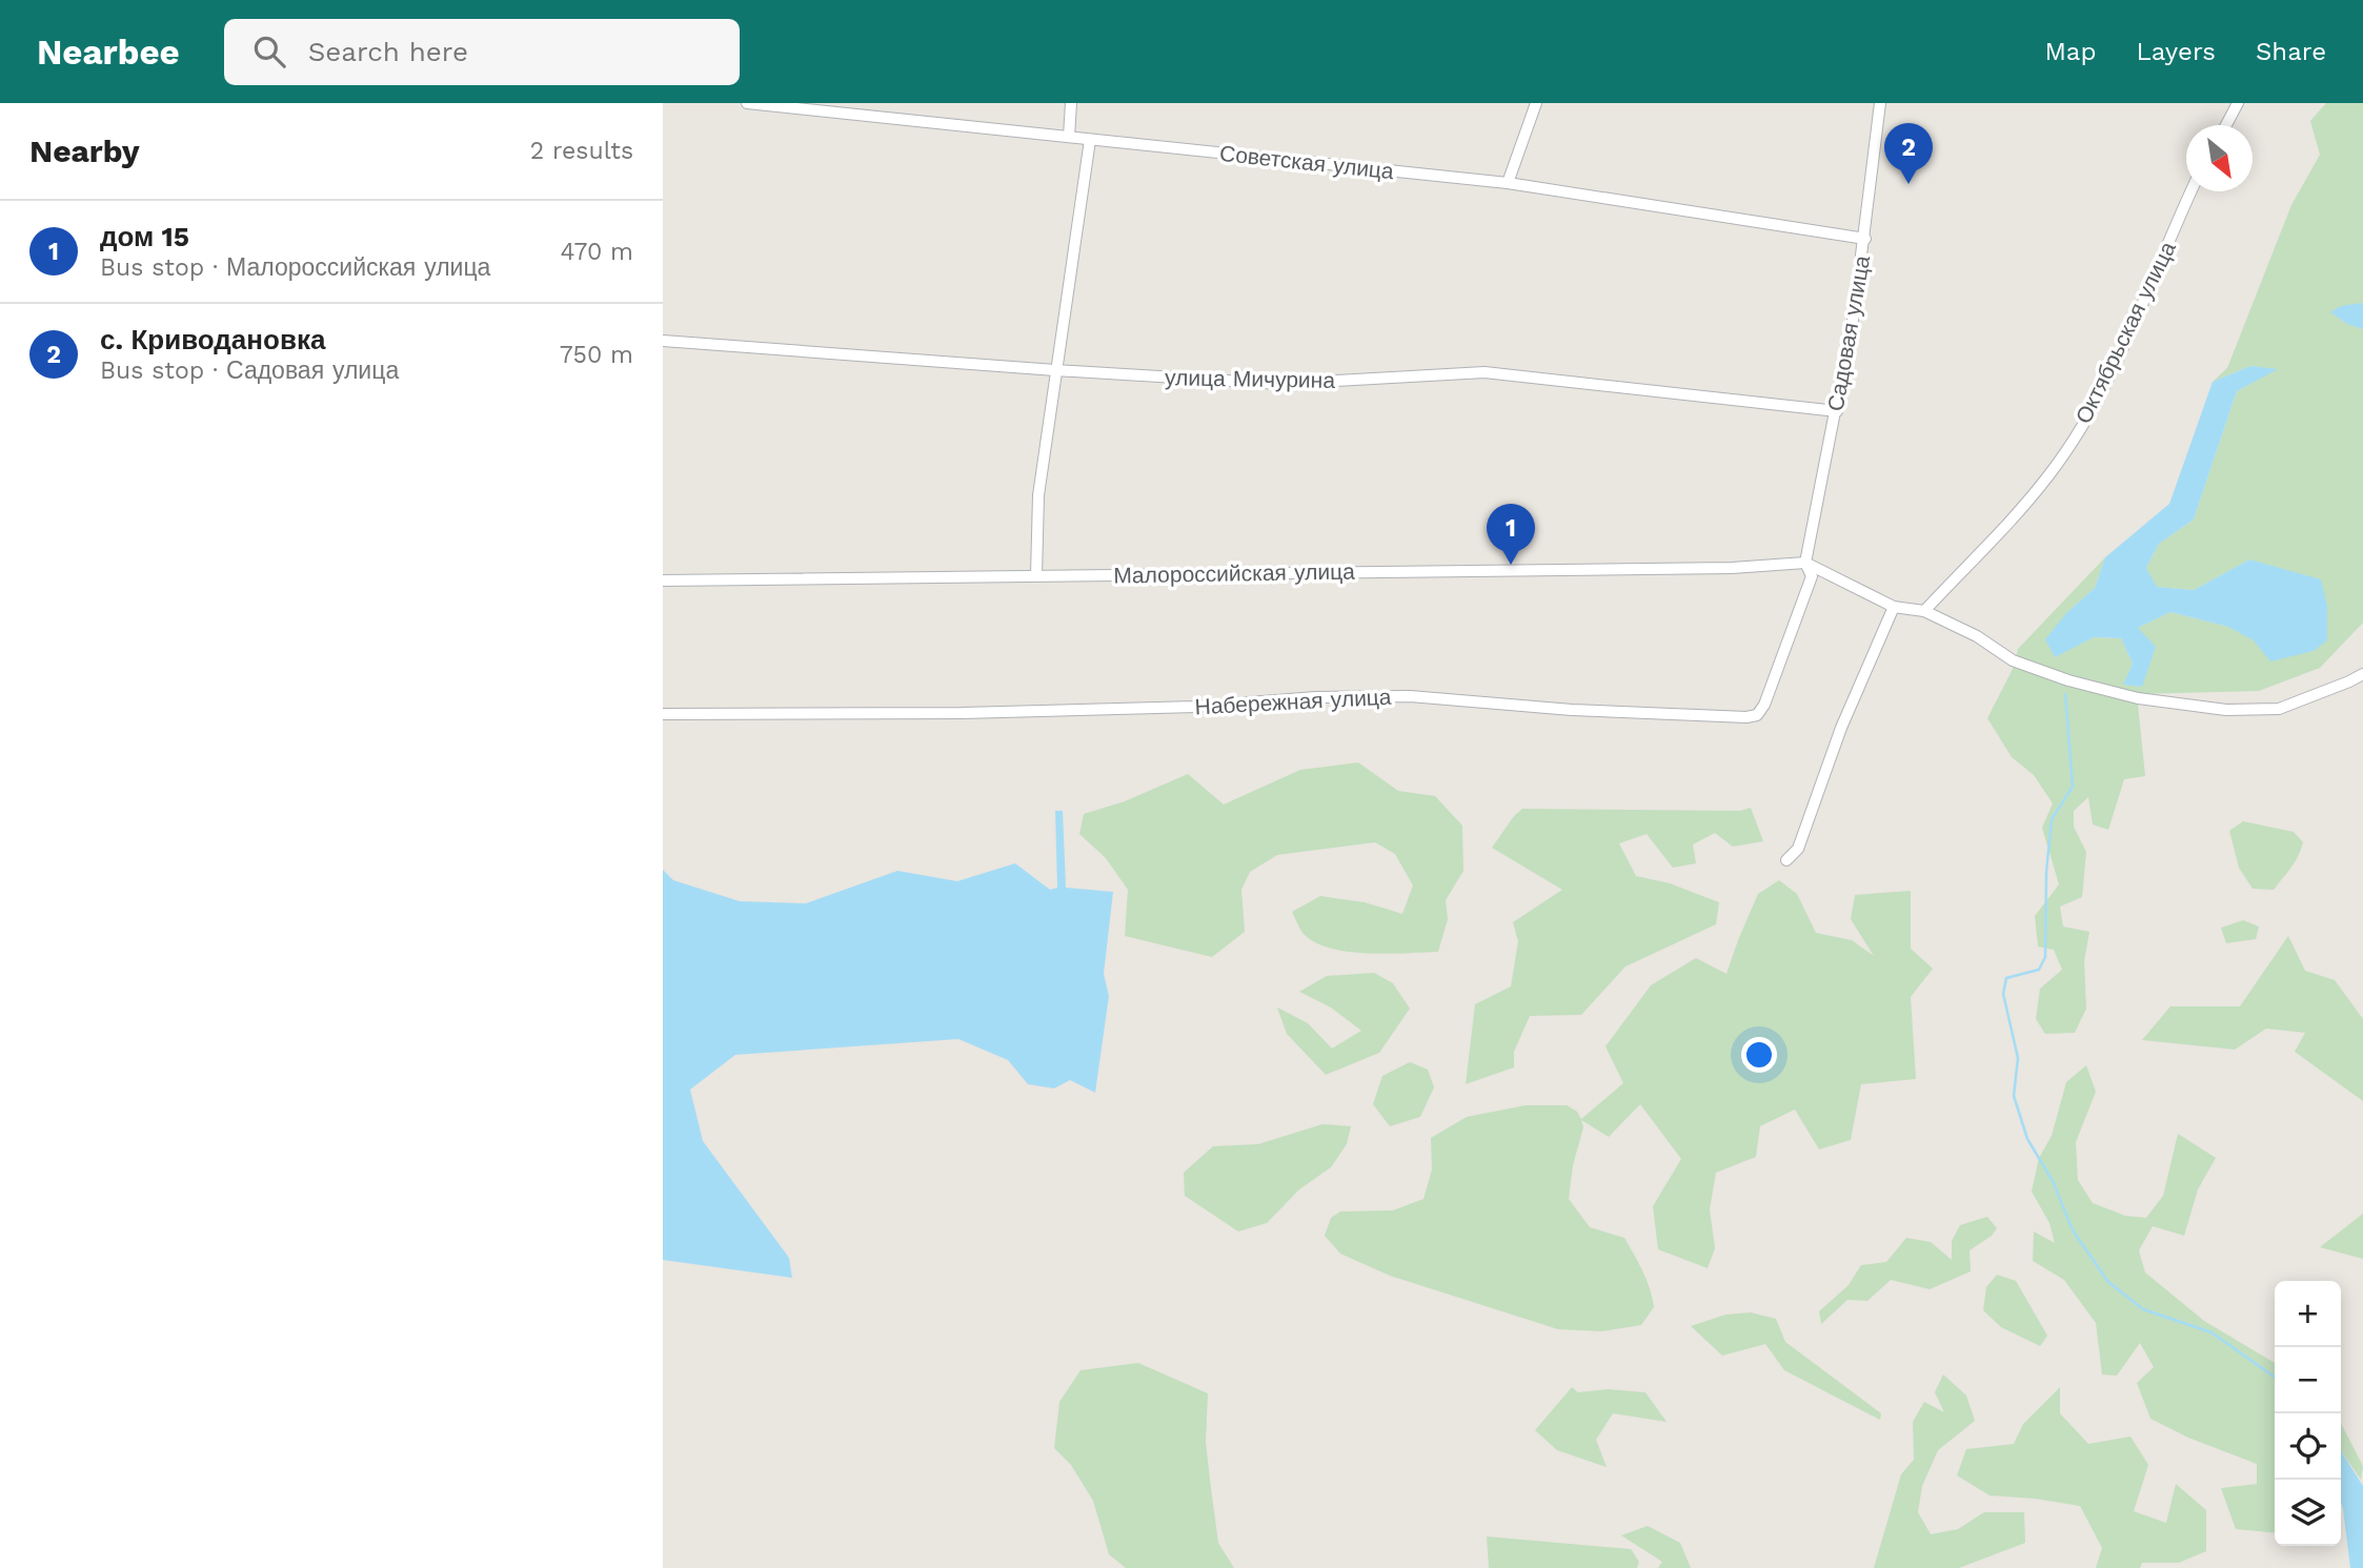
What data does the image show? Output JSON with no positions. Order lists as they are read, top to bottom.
{
  "streets": {
    "street": [
      "Советская улица",
      "Октябрьская улица",
      "Садовая улица",
      "улица Мичурина",
      "Малороссийская улица",
      "Набережная улица"
    ]
  },
  "crossings": [
    ["Советская улица", "Садовая улица"],
    ["Садовая улица", "улица Мичурина"],
    ["Садовая улица", "Малороссийская улица"],
    ["Садовая улица", "Набережная улица"],
    ["Малороссийская улица", "Набережная улица"]
  ],
  "north": "bottom right",
  "page": {
    "header": "Nearbee",
    "search": "Search here",
    "nav": ["Map", "Layers", "Share"],
    "heading": ["Nearby", "2 results"],
    "pins": ["2", "1"],
    "list": [
      {
        "mark": "1",
        "name": "дом 15",
        "note": "Bus stop · Малороссийская улица",
        "value": "470 m"
      },
      {
        "mark": "2",
        "name": "с. Криводановка",
        "note": "Bus stop · Садовая улица",
        "value": "750 m"
      }
    ],
    "map_buttons": ["+", "−"]
  }
}
